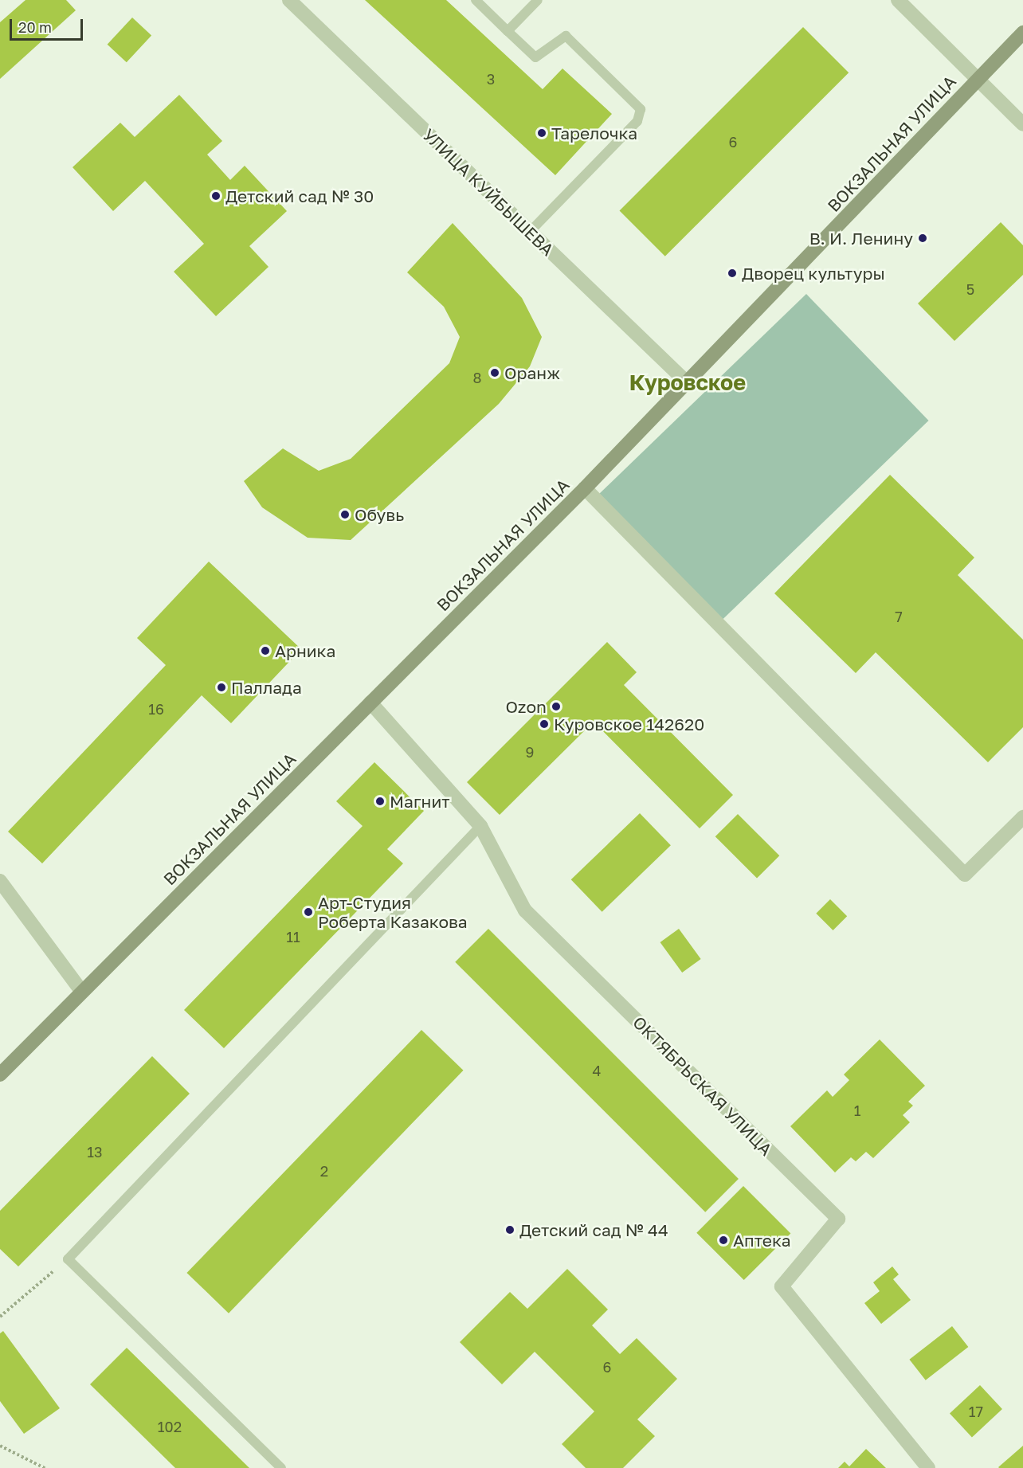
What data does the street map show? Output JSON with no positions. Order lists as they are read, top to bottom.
{
  "streets": {
    "street": ["ВОКЗАЛЬНАЯ УЛИЦА", "УЛИЦА КУЙБЫШЕВА", "ОКТЯБРЬСКАЯ УЛИЦА"]
  },
  "crossings": [
    ["ВОКЗАЛЬНАЯ УЛИЦА", "УЛИЦА КУЙБЫШЕВА"],
    ["ВОКЗАЛЬНАЯ УЛИЦА", "ОКТЯБРЬСКАЯ УЛИЦА"]
  ],
  "districts": ["Куровское"],
  "places": [
    "Тарелочка",
    "Детский сад № 30",
    "В. И. Ленину",
    "Дворец культуры",
    "Оранж",
    "Обувь",
    "Арника",
    "Паллада",
    "Ozon",
    "Куровское 142620",
    "Магнит",
    "Арт-Студия Роберта Казакова",
    "Детский сад № 44",
    "Аптека"
  ],
  "house_numbers": [
    "3",
    "6",
    "5",
    "8",
    "7",
    "16",
    "9",
    "11",
    "4",
    "1",
    "13",
    "2",
    "6",
    "17",
    "102"
  ],
  "scale_bar": "20 m"
}
